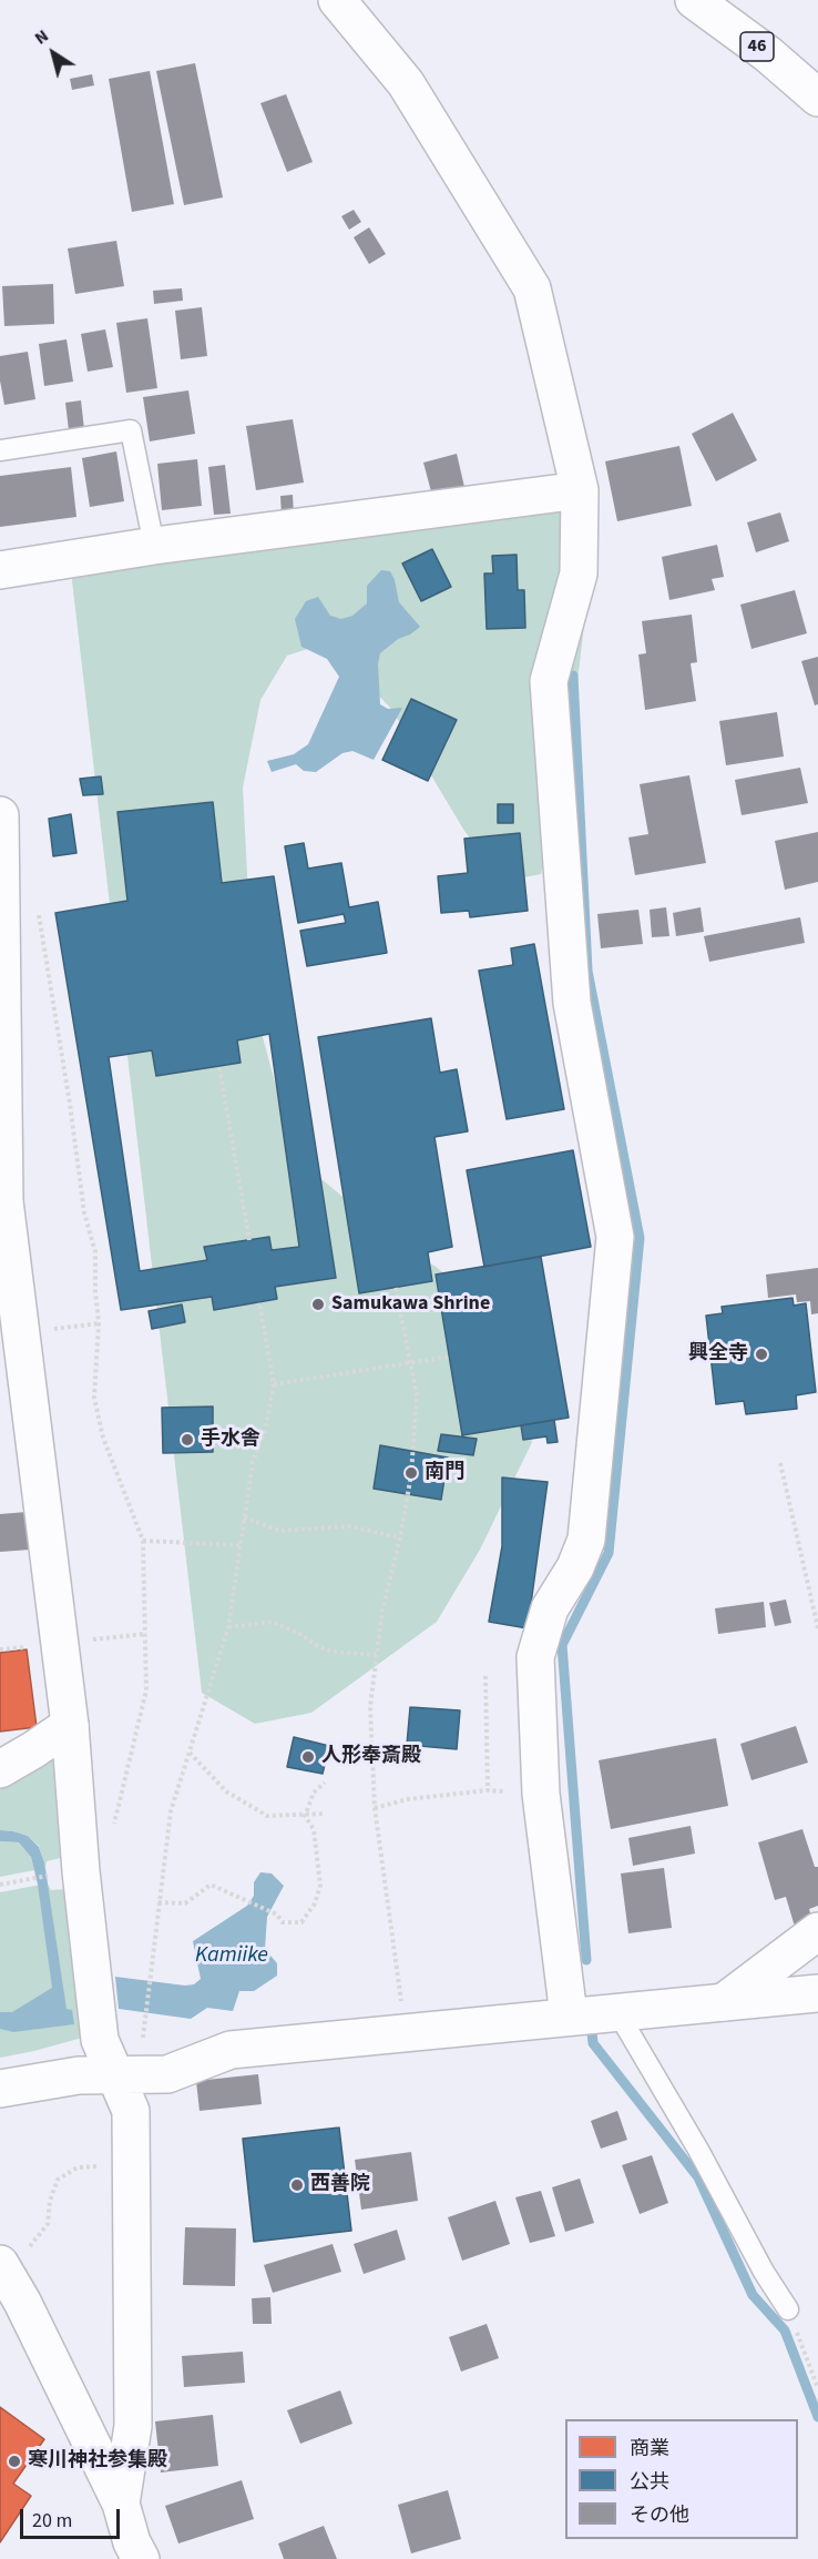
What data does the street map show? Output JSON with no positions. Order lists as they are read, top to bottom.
{
  "streets": {
    "street": ["46"]
  },
  "water": ["Kamiike"],
  "places": [
    "Samukawa Shrine",
    "興全寺",
    "手水舎",
    "南門",
    "人形奉斎殿",
    "西善院",
    "寒川神社参集殿"
  ],
  "legend": ["商業", "公共", "その他"],
  "scale_bar": "20 m",
  "north": "top left"
}
